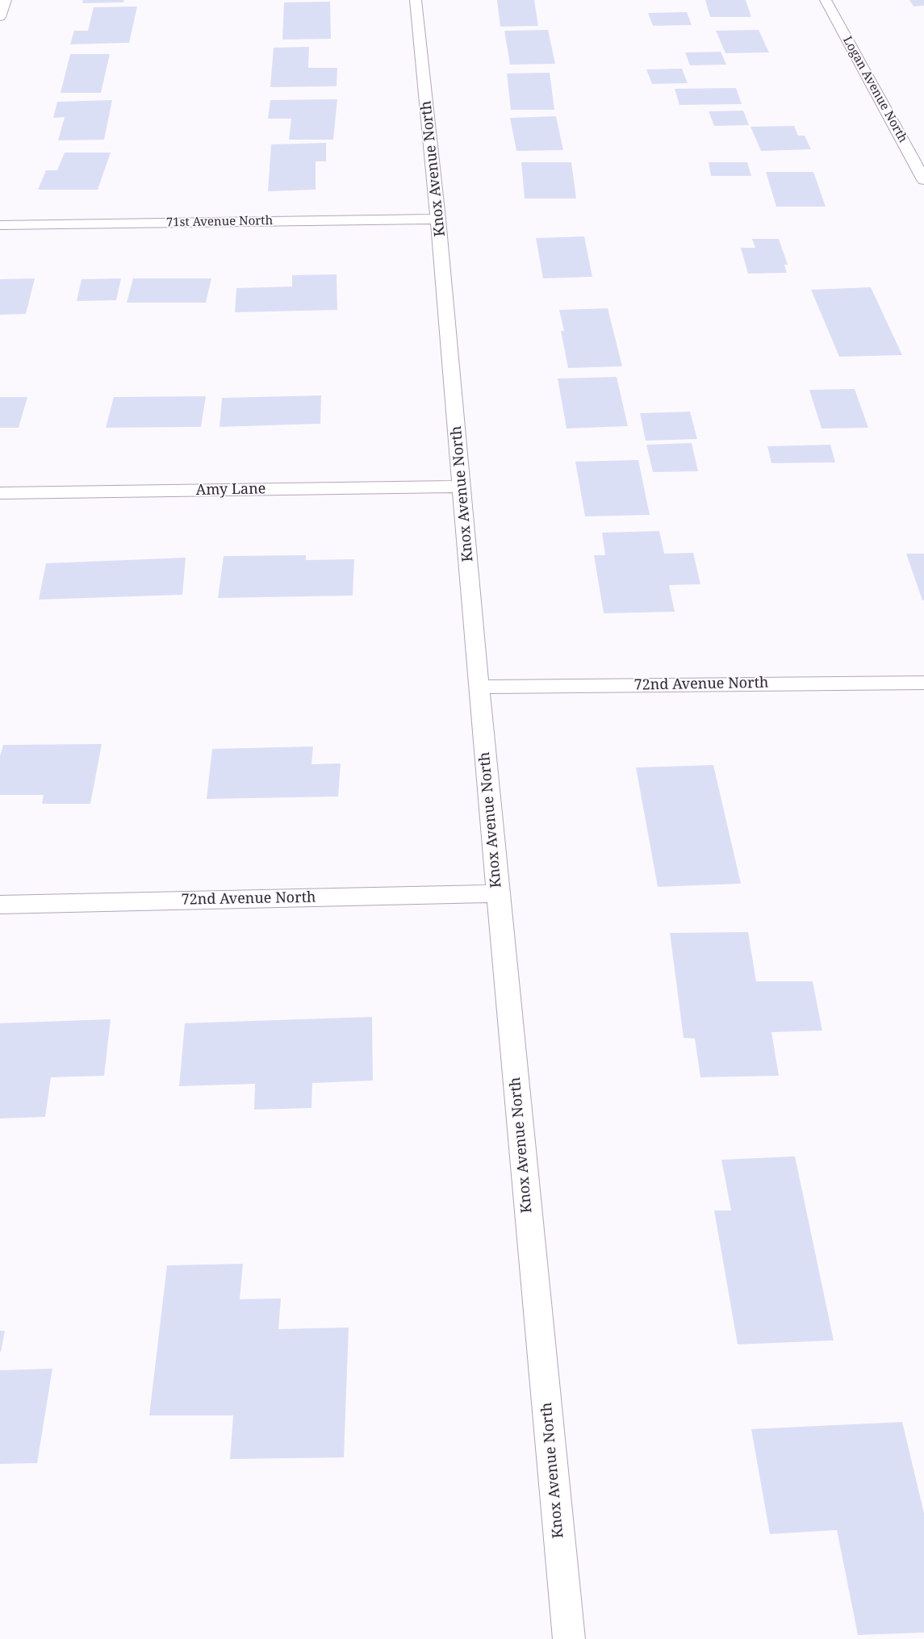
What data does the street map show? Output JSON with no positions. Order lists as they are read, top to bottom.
{
  "streets": {
    "street": [
      "Logan Avenue North",
      "Knox Avenue North",
      "71st Avenue North",
      "Amy Lane",
      "72nd Avenue North"
    ]
  },
  "crossings": [
    ["Knox Avenue North", "71st Avenue North"],
    ["Knox Avenue North", "Amy Lane"],
    ["Knox Avenue North", "72nd Avenue North"]
  ]
}
